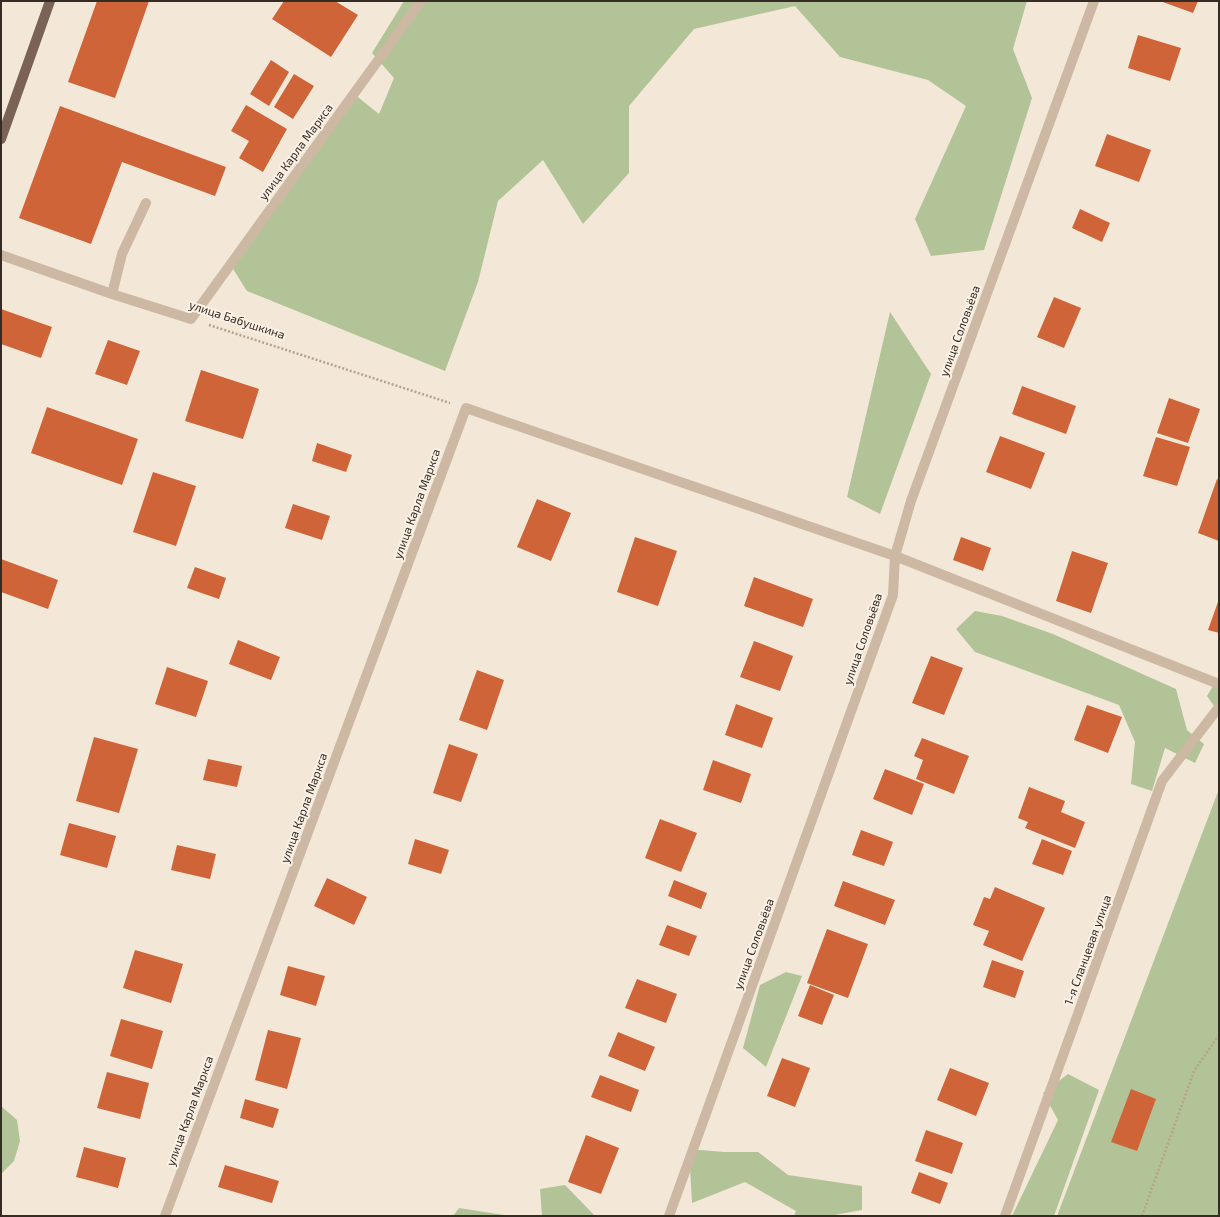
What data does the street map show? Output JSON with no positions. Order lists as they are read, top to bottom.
{
  "streets": {
    "street": [
      "улица Карла Маркса",
      "улица Бабушкина",
      "улица Соловьёва",
      "1-я Сланцевая улица"
    ]
  },
  "crossings": [
    ["улица Карла Маркса", "улица Бабушкина"]
  ]
}
